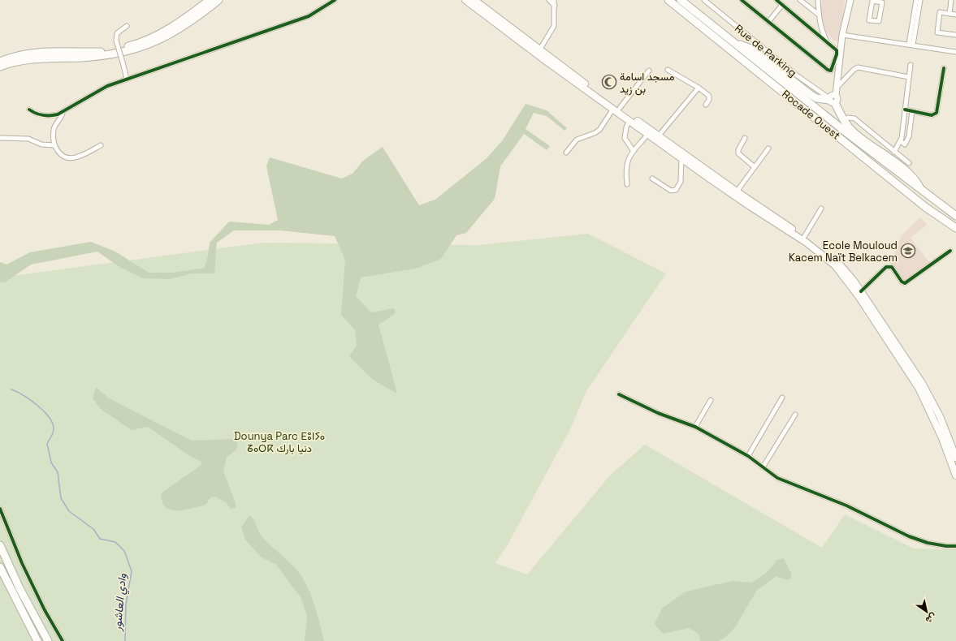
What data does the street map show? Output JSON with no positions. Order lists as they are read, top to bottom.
{
  "streets": {
    "highway": ["Rocade Ouest"],
    "street": ["Rue de Parking"]
  },
  "water": ["وادي العاشور"],
  "parks": ["Dounya Parc ⴹⵓⵏⵢⴰ ⵒⴰⵔⴽ دنيا بارك"],
  "places": {
    "mosque": ["مسجد اسامة بن زيد"],
    "school or university": ["Ecole Mouloud Kacem Naït Belkacem"]
  },
  "north": "bottom right"
}
